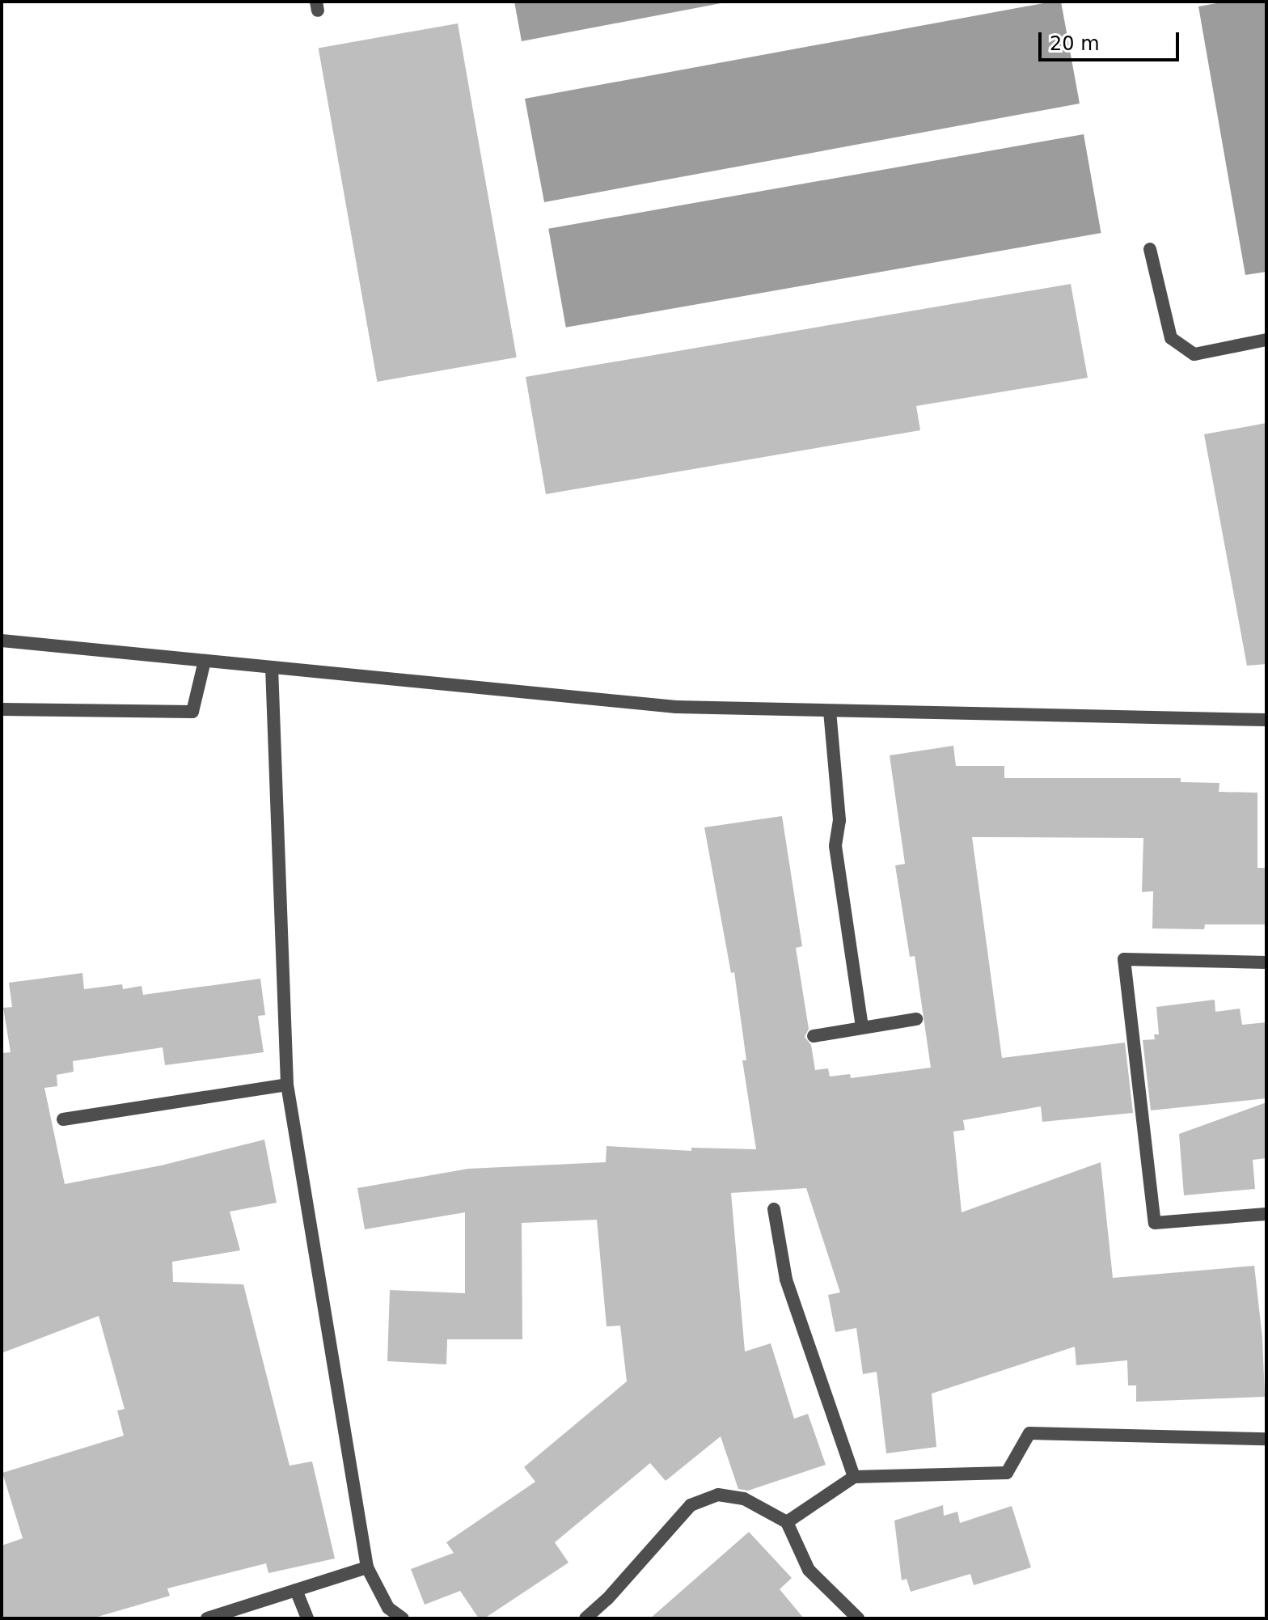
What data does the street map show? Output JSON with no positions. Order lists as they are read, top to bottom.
{
  "scale_bar": "20 m"
}
